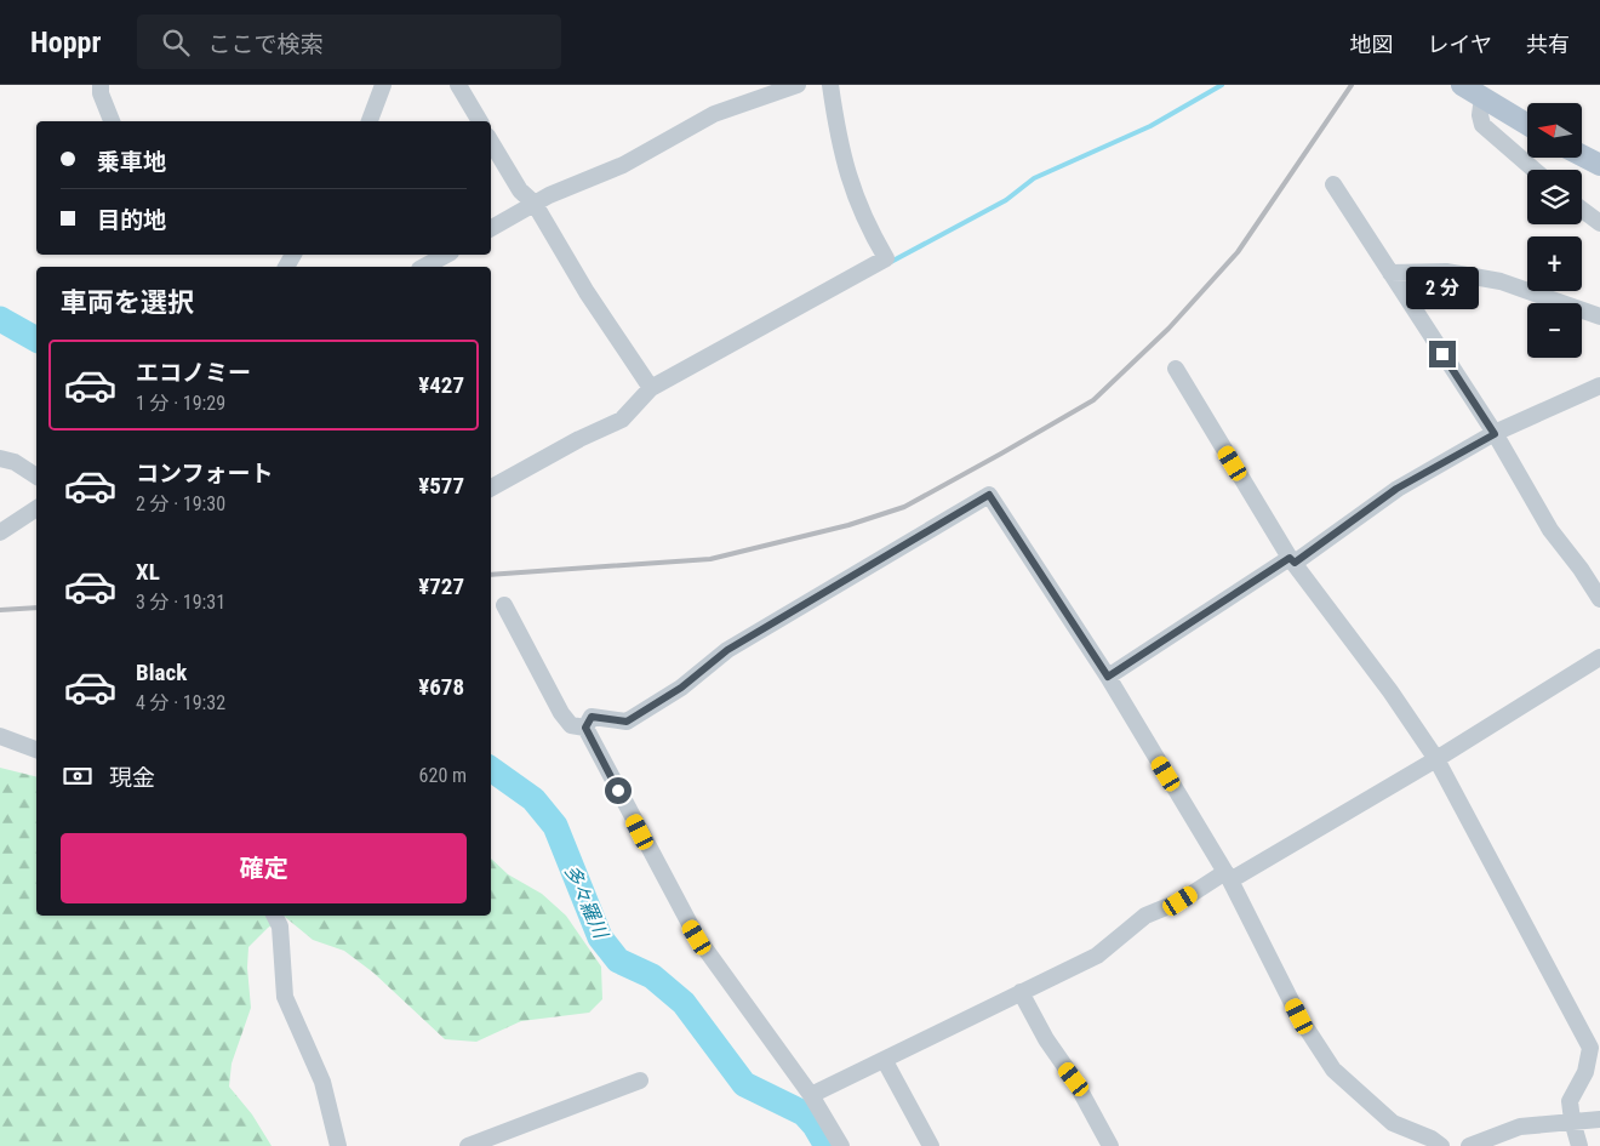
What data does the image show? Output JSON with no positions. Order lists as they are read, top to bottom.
{
  "water": ["多々羅川"],
  "north": "left",
  "page": {
    "header": "Hoppr",
    "search": "ここで検索",
    "nav": ["地図", "レイヤ", "共有"],
    "map_buttons": ["+", "−"],
    "banner": ["乗車地", "目的地"],
    "bubble": "2 分",
    "heading": "車両を選択",
    "list": [
      {
        "name": "エコノミー",
        "note": "1 分 · 19:29",
        "value": "¥427"
      },
      {
        "name": "コンフォート",
        "note": "2 分 · 19:30",
        "value": "¥577"
      },
      {
        "name": "XL",
        "note": "3 分 · 19:31",
        "value": "¥727"
      },
      {
        "name": "Black",
        "note": "4 分 · 19:32",
        "value": "¥678"
      }
    ],
    "pay": ["現金", "620 m"],
    "buttons": "確定"
  }
}
